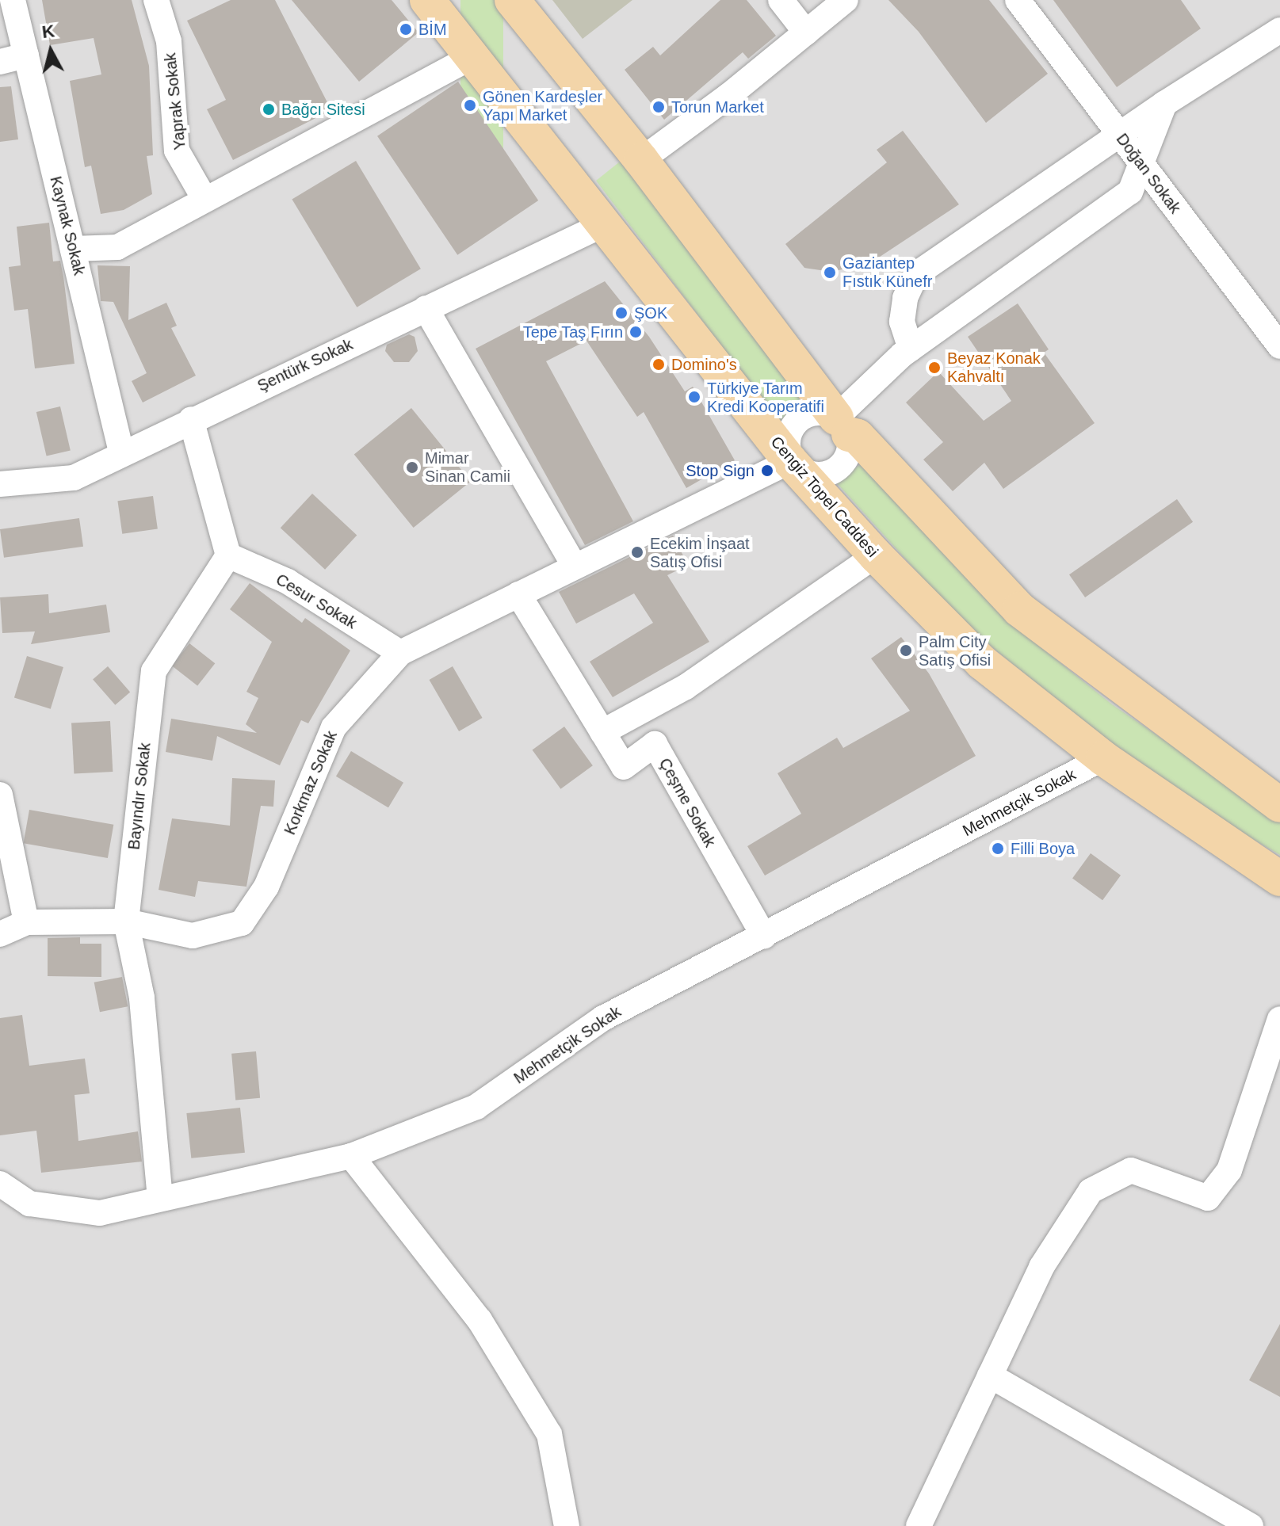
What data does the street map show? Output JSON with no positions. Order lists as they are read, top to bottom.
{
  "streets": {
    "main road": ["Cengiz Topel Caddesi"],
    "street": [
      "Yaprak Sokak",
      "Doğan Sokak",
      "Kaynak Sokak",
      "Şentürk Sokak",
      "Cesur Sokak",
      "Korkmaz Sokak",
      "Bayındır Sokak",
      "Çeşme Sokak",
      "Mehmetçik Sokak"
    ]
  },
  "crossings": [
    ["Kaynak Sokak", "Şentürk Sokak"],
    ["Şentürk Sokak", "Cengiz Topel Caddesi"],
    ["Cengiz Topel Caddesi", "Korkmaz Sokak"],
    ["Cengiz Topel Caddesi", "Mehmetçik Sokak"],
    ["Cesur Sokak", "Korkmaz Sokak"],
    ["Cesur Sokak", "Bayındır Sokak"],
    ["Korkmaz Sokak", "Bayındır Sokak"],
    ["Korkmaz Sokak", "Çeşme Sokak"],
    ["Bayındır Sokak", "Mehmetçik Sokak"],
    ["Çeşme Sokak", "Mehmetçik Sokak"]
  ],
  "places": [
    "BİM",
    "Gönen Kardeşler Yapı Market",
    "Torun Market",
    "Bağcı Sitesi",
    "Gaziantep Fıstık Künefr",
    "ŞOK",
    "Tepe Taş Fırın",
    "Domino's",
    "Beyaz Konak Kahvaltı",
    "Türkiye Tarım Kredi Kooperatifi",
    "Mimar Sinan Camii",
    "Stop Sign",
    "Ecekim İnşaat Satış Ofisi",
    "Palm City Satış Ofisi",
    "Filli Boya"
  ],
  "north": "top"
}
